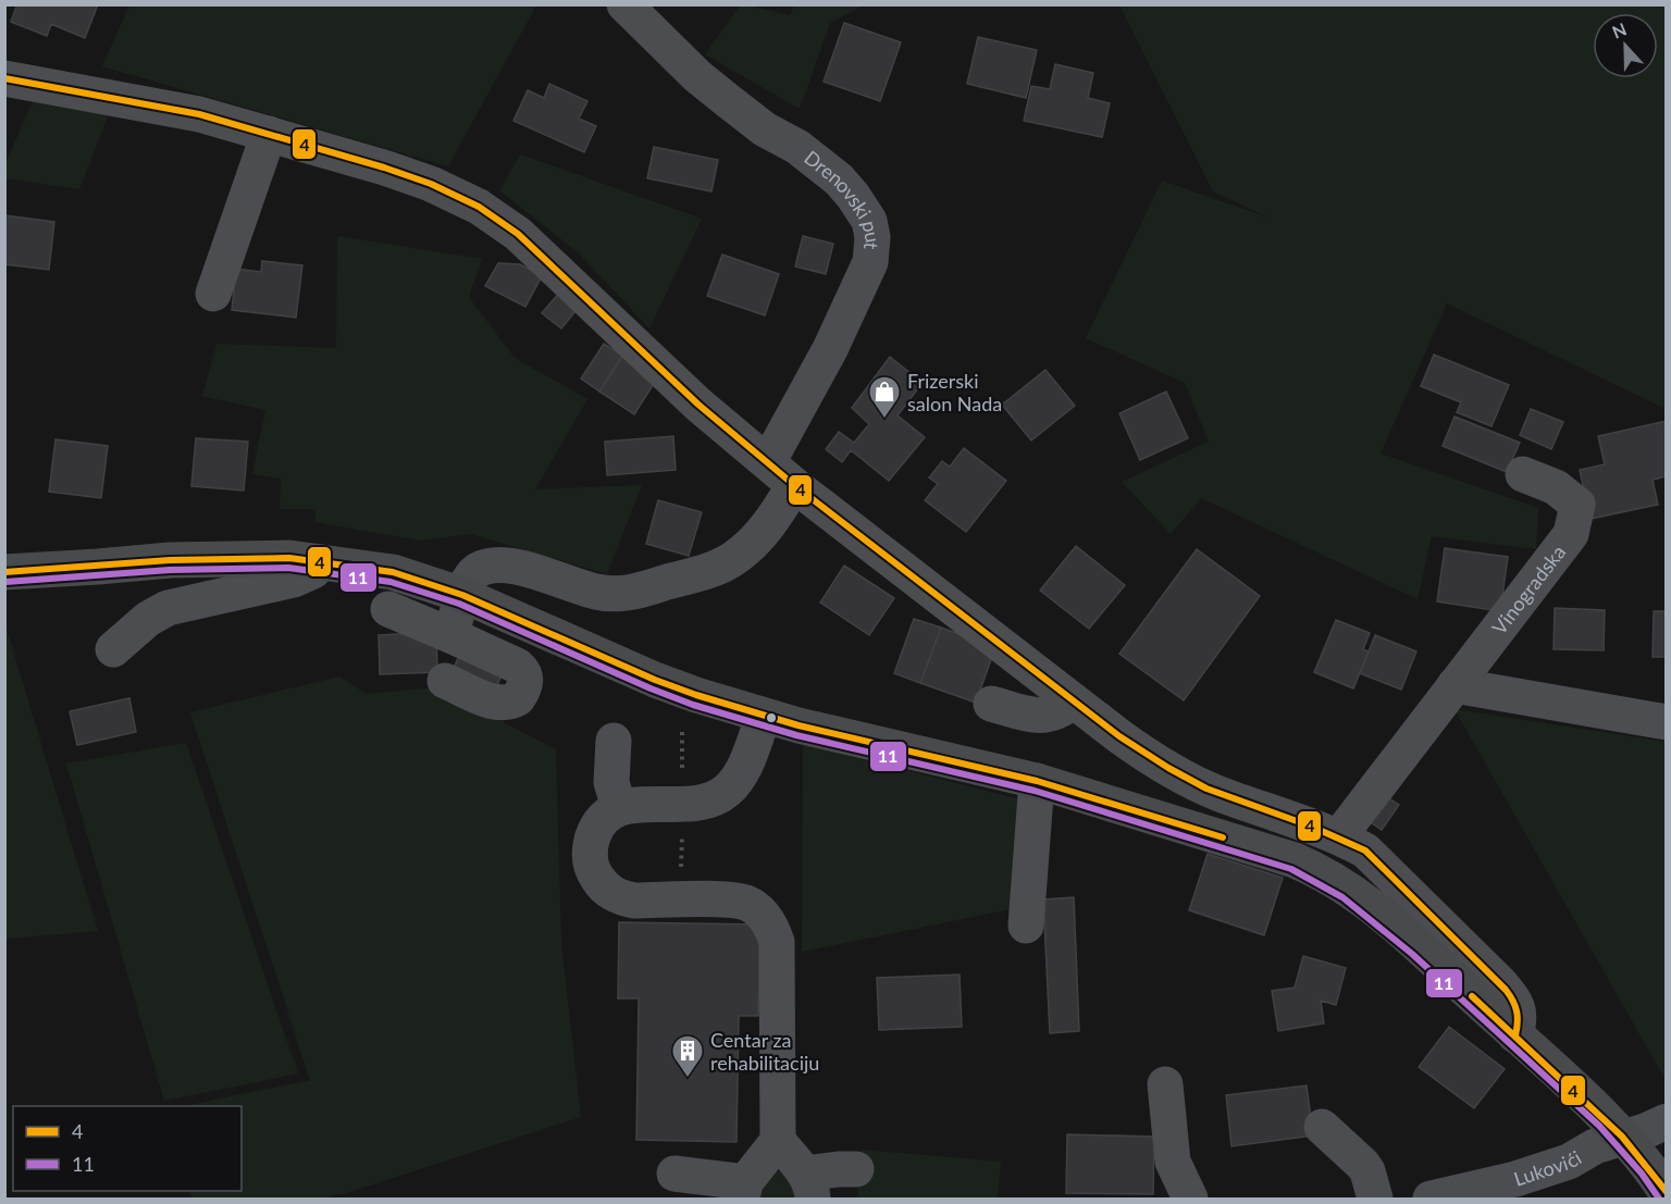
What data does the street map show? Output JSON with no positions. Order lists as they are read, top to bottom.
{
  "streets": {
    "street": ["Drenovski put", "Vinogradska", "Lukovići"]
  },
  "places": {
    "shop": ["Frizerski salon Nada"],
    "building": ["Centar za rehabilitaciju"]
  },
  "lines": ["transit line 4", "transit line 11"],
  "legend": ["4", "11"],
  "north": "top"
}
